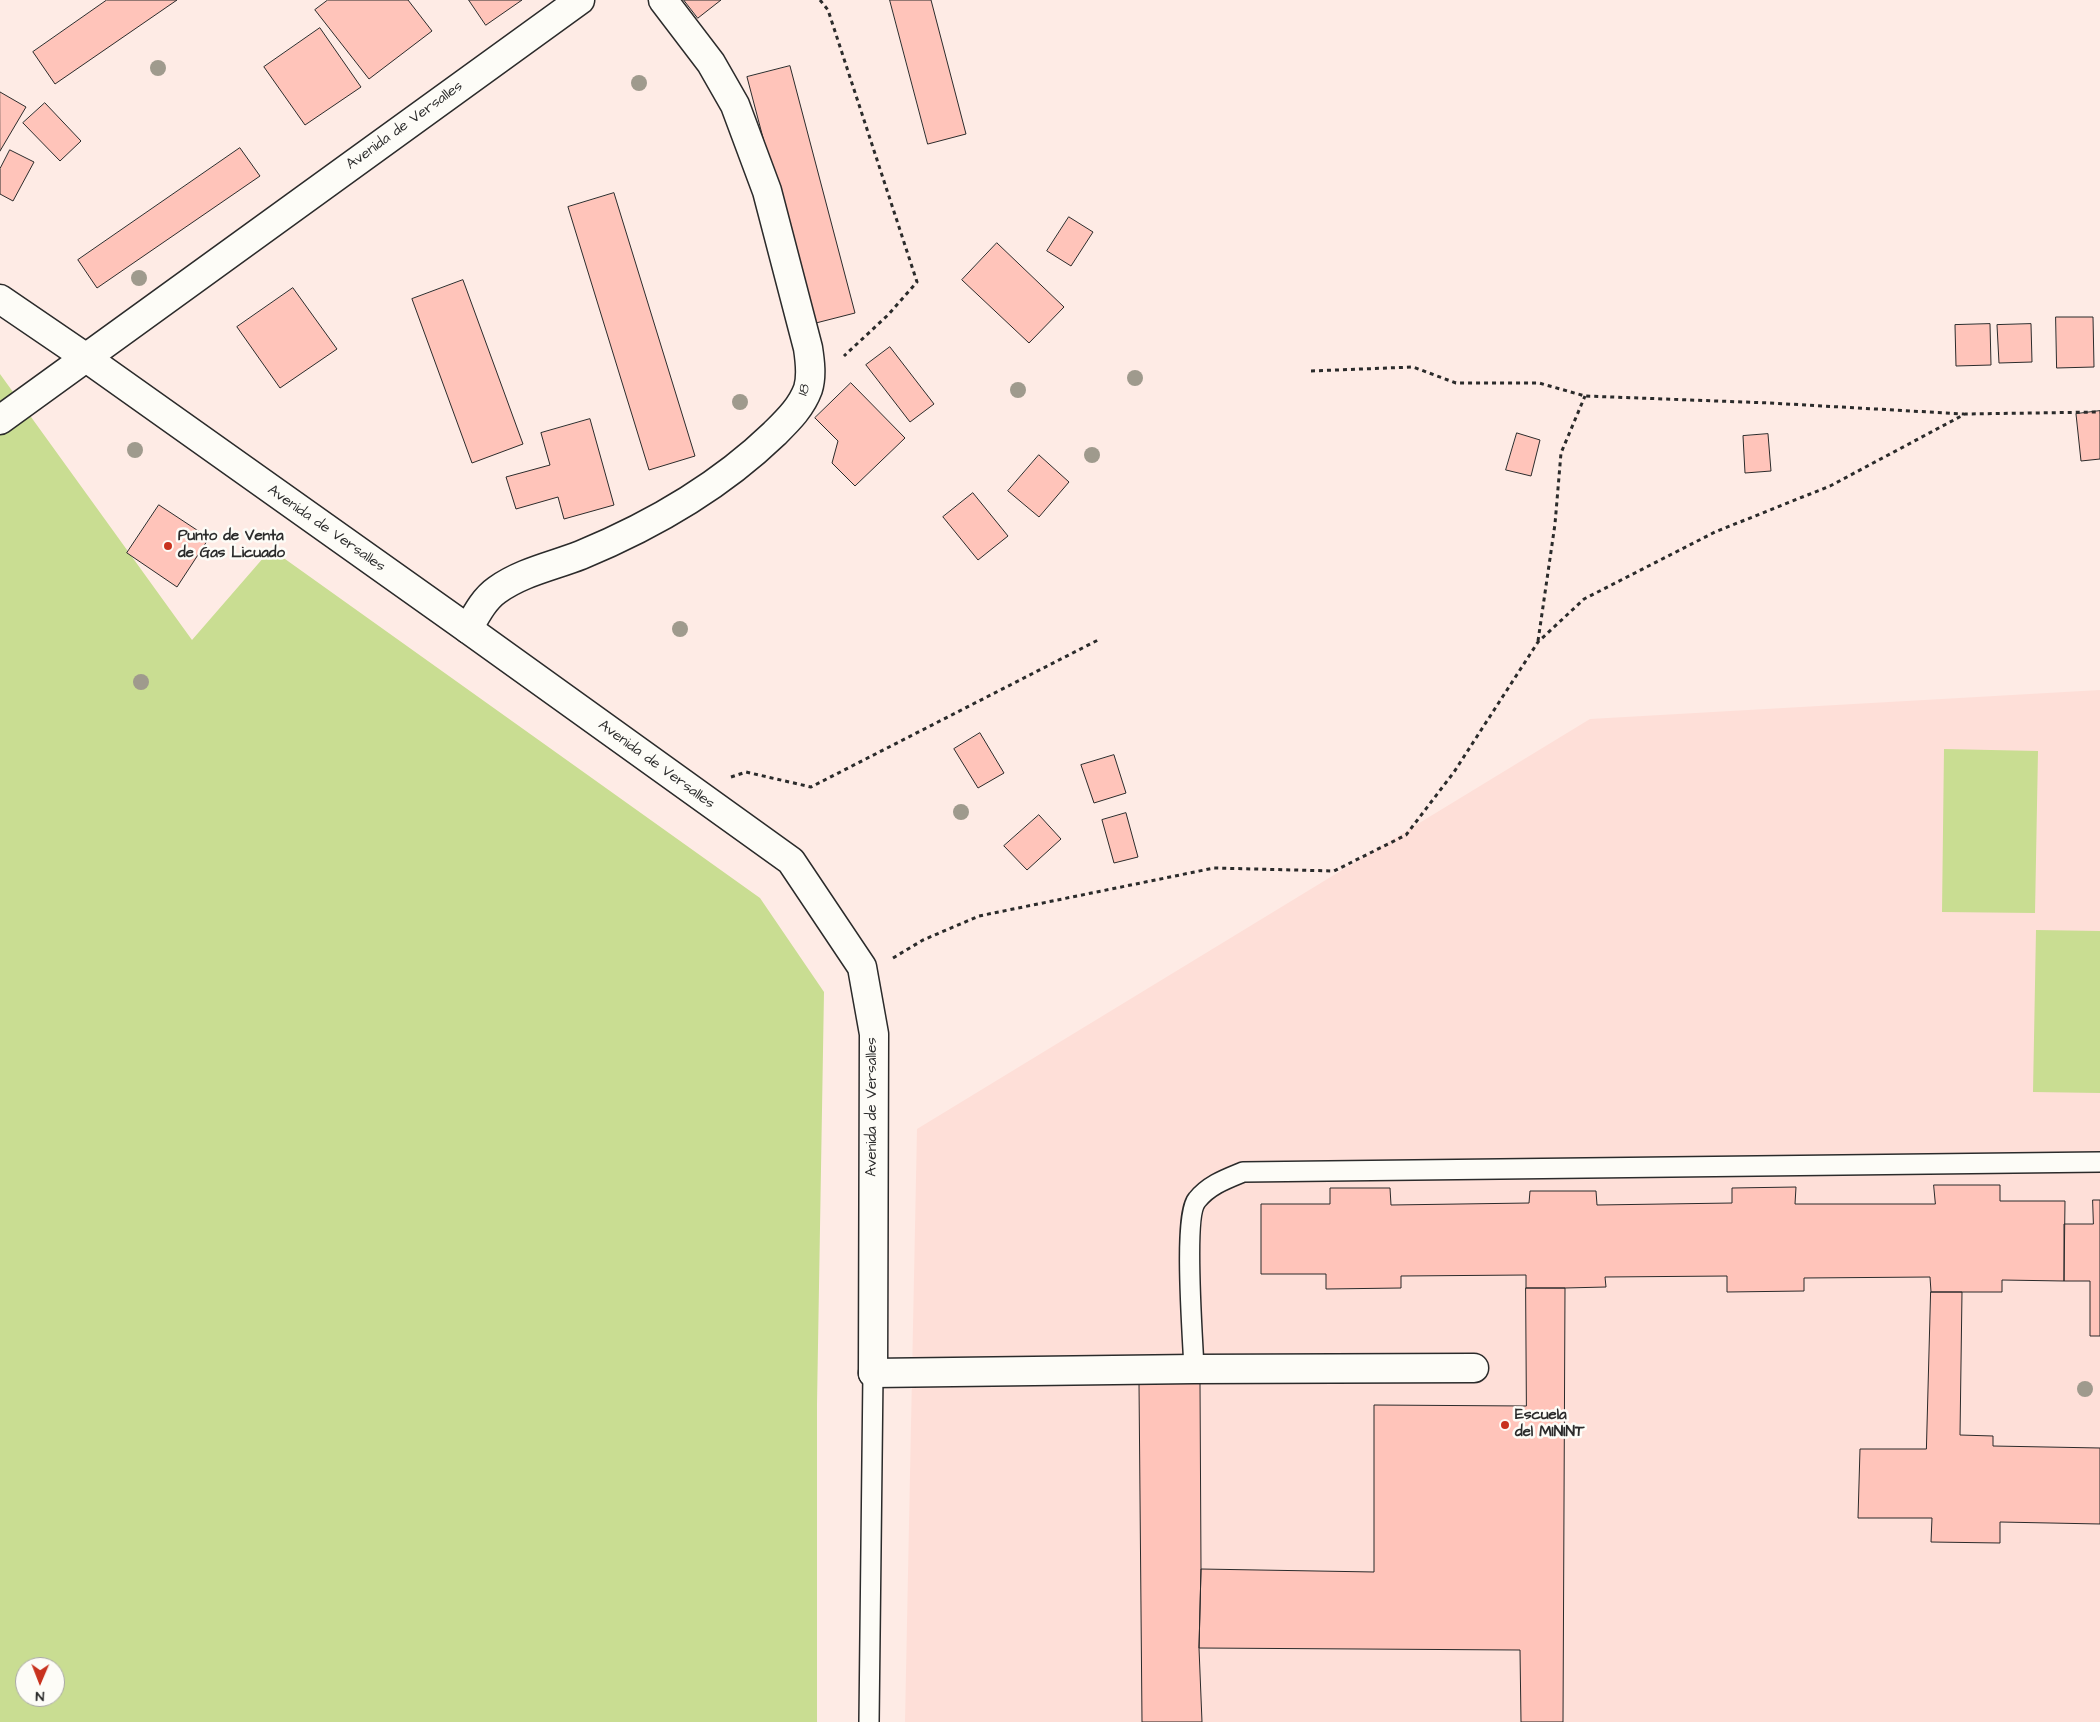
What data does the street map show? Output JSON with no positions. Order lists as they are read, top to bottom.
{
  "streets": {
    "street": ["Avenida de Versalles", "18"]
  },
  "crossings": [
    ["Avenida de Versalles", "18"]
  ],
  "places": ["Punto de Venta de Gas Licuado", "Escuela del MININT"],
  "north": "bottom"
}
